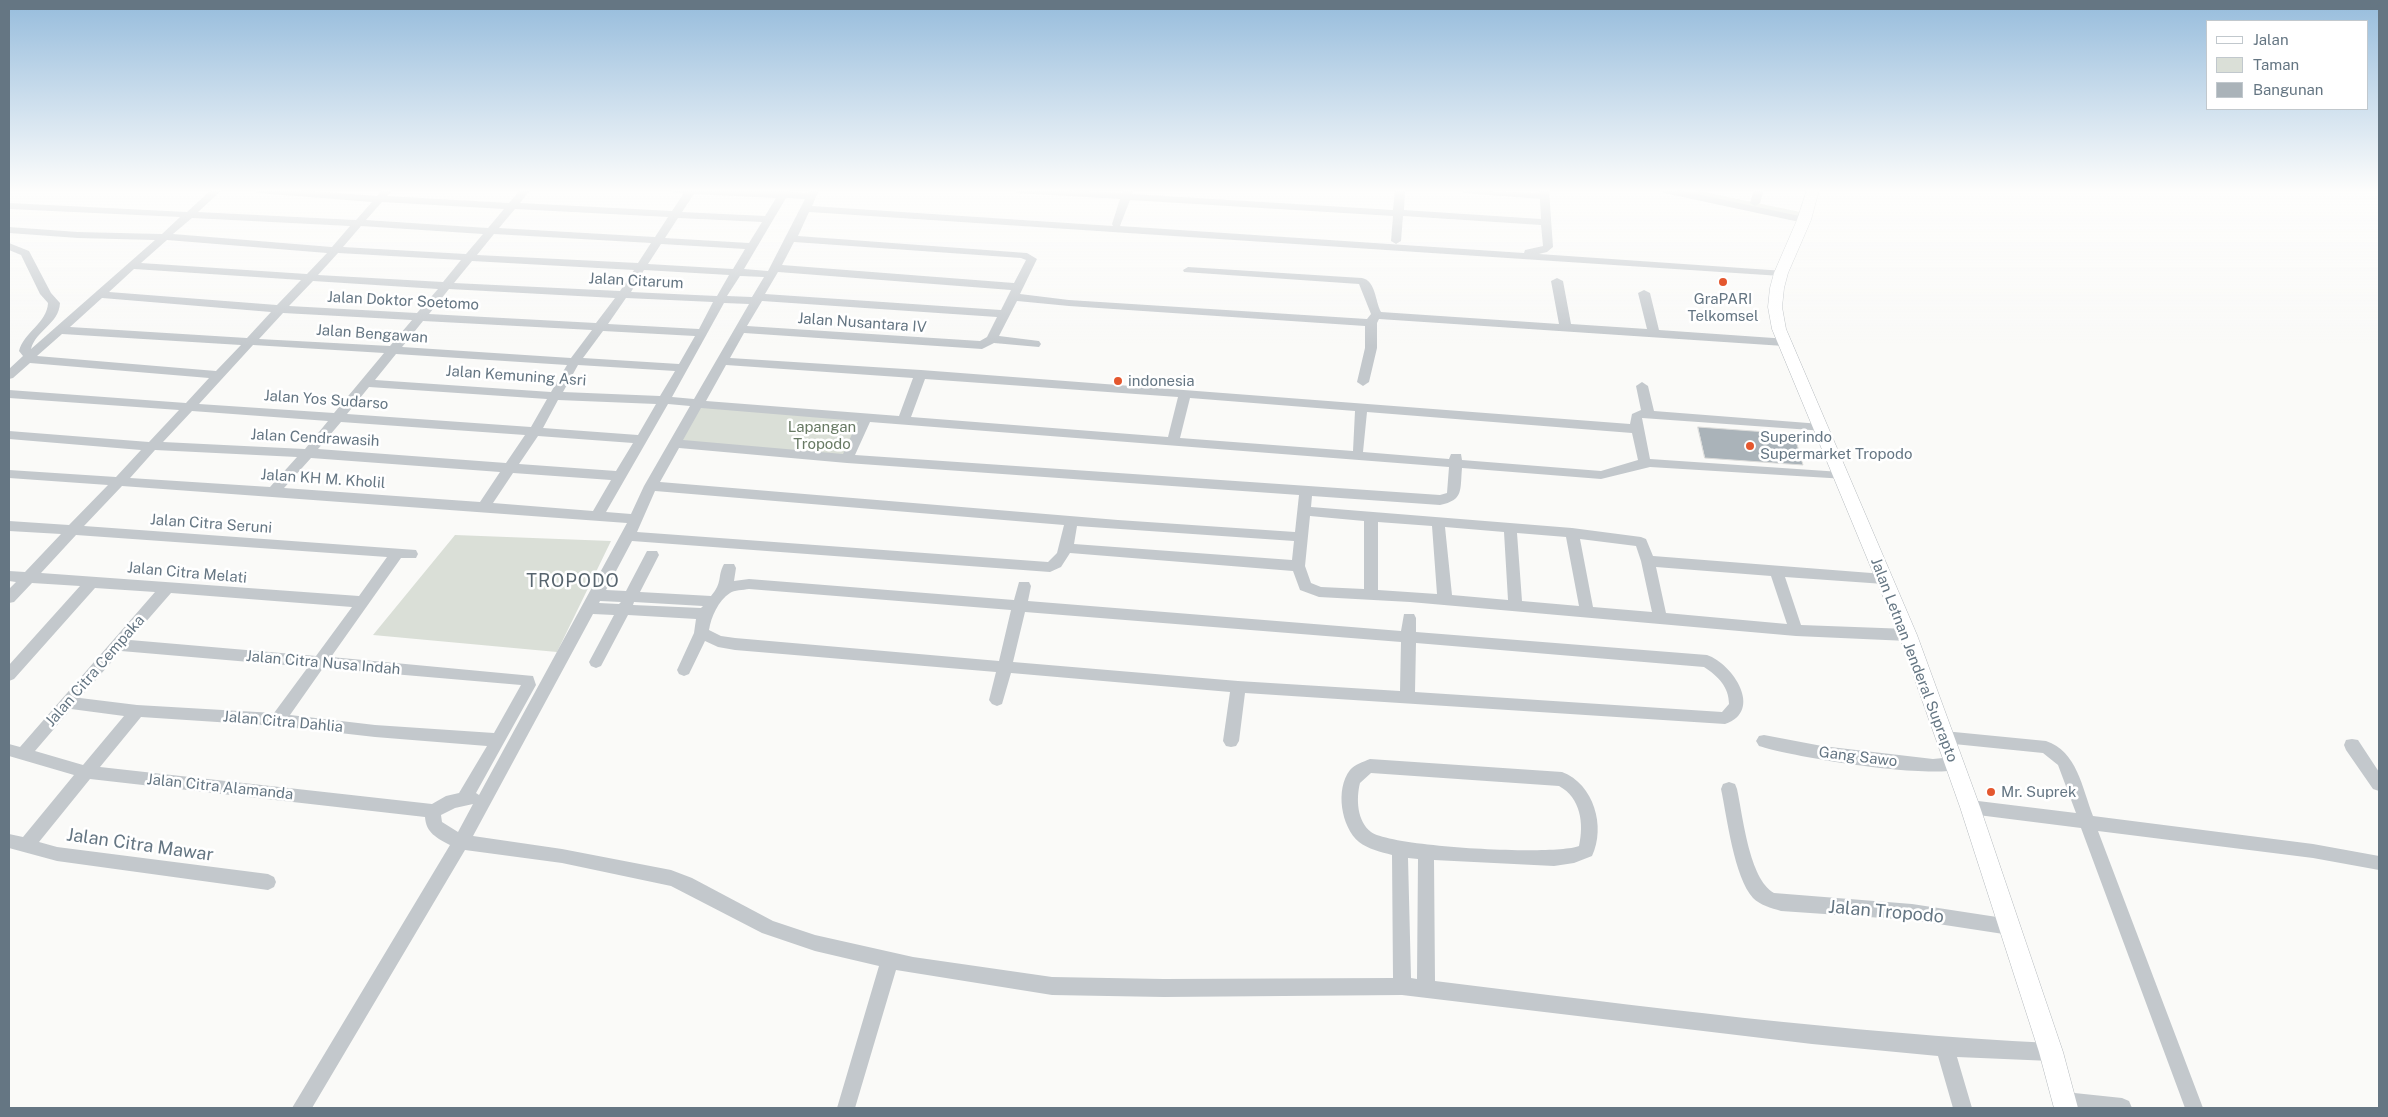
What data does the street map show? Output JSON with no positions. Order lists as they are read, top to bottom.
{
  "streets": {
    "main road": ["Jalan Letnan Jenderal Suprapto"],
    "street": [
      "Jalan Citarum",
      "Jalan Doktor Soetomo",
      "Jalan Nusantara IV",
      "Jalan Bengawan",
      "Jalan Kemuning Asri",
      "Jalan Yos Sudarso",
      "Jalan Cendrawasih",
      "Jalan KH M. Kholil",
      "Jalan Citra Seruni",
      "Jalan Citra Melati",
      "Jalan Citra Nusa Indah",
      "Jalan Citra Cempaka",
      "Jalan Citra Dahlia",
      "Gang Sawo",
      "Jalan Citra Alamanda",
      "Jalan Citra Mawar",
      "Jalan Tropodo"
    ]
  },
  "crossings": [
    ["Jalan Citra Seruni", "Jalan Citra Melati"],
    ["Jalan Citra Melati", "Jalan Citra Cempaka"],
    ["Jalan Letnan Jenderal Suprapto", "Gang Sawo"],
    ["Jalan Letnan Jenderal Suprapto", "Jalan Tropodo"],
    ["Jalan Citra Nusa Indah", "Jalan Citra Cempaka"],
    ["Jalan Citra Nusa Indah", "Jalan Citra Dahlia"],
    ["Jalan Citra Cempaka", "Jalan Citra Dahlia"],
    ["Jalan Citra Cempaka", "Jalan Citra Alamanda"]
  ],
  "districts": ["TROPODO"],
  "parks": ["Lapangan Tropodo"],
  "places": [
    "GraPARI Telkomsel",
    "indonesia",
    "Superindo Supermarket Tropodo",
    "Mr. Suprek"
  ],
  "legend": ["Jalan", "Taman", "Bangunan"]
}
